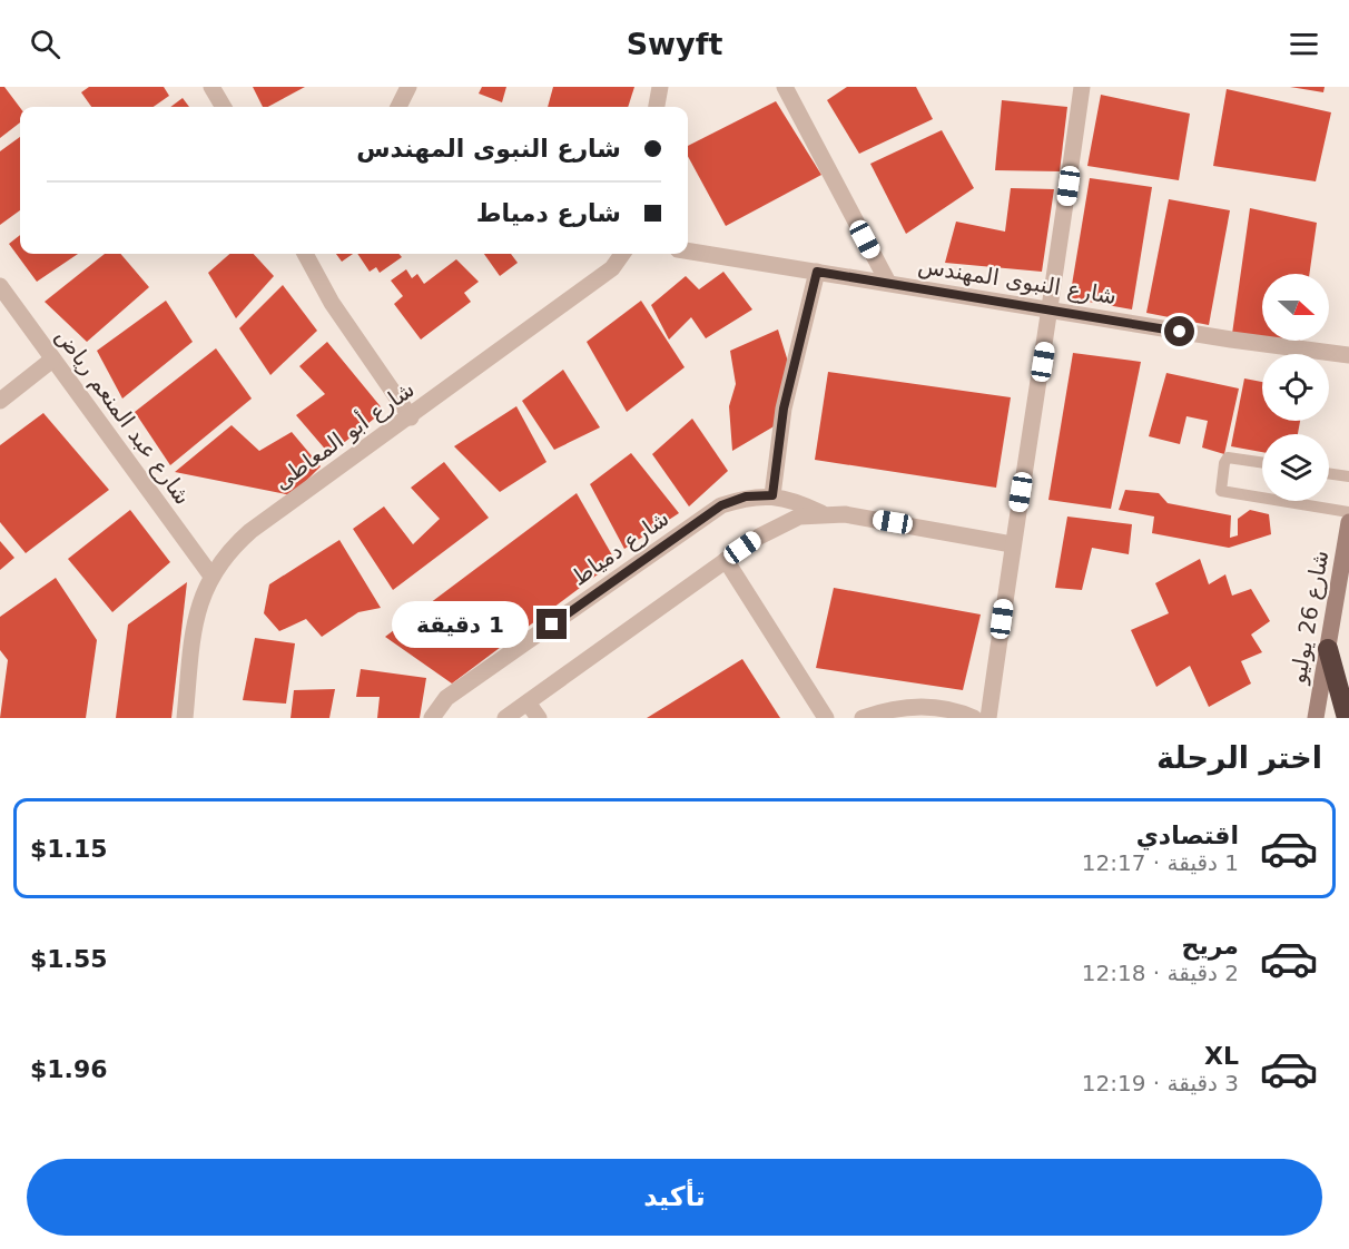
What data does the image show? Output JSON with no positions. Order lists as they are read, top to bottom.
{
  "streets": {
    "main road": ["شارع 26 يوليو"],
    "street": [
      "شارع النبوى المهندس",
      "شارع عبد المنعم رياض",
      "شارع أبو المعاطى",
      "شارع دمياط"
    ]
  },
  "crossings": [
    ["شارع عبد المنعم رياض", "شارع أبو المعاطى"]
  ],
  "north": "right",
  "page": {
    "header": "Swyft",
    "banner": ["شارع النبوى المهندس", "شارع دمياط"],
    "bubble": "1 دقيقة",
    "heading": "اختر الرحلة",
    "list": [
      {
        "name": "اقتصادي",
        "note": "1 دقيقة · 12:17",
        "value": "$1.15"
      },
      {
        "name": "مريح",
        "note": "2 دقيقة · 12:18",
        "value": "$1.55"
      },
      {
        "name": "XL",
        "note": "3 دقيقة · 12:19",
        "value": "$1.96"
      }
    ],
    "buttons": "تأكيد"
  }
}
